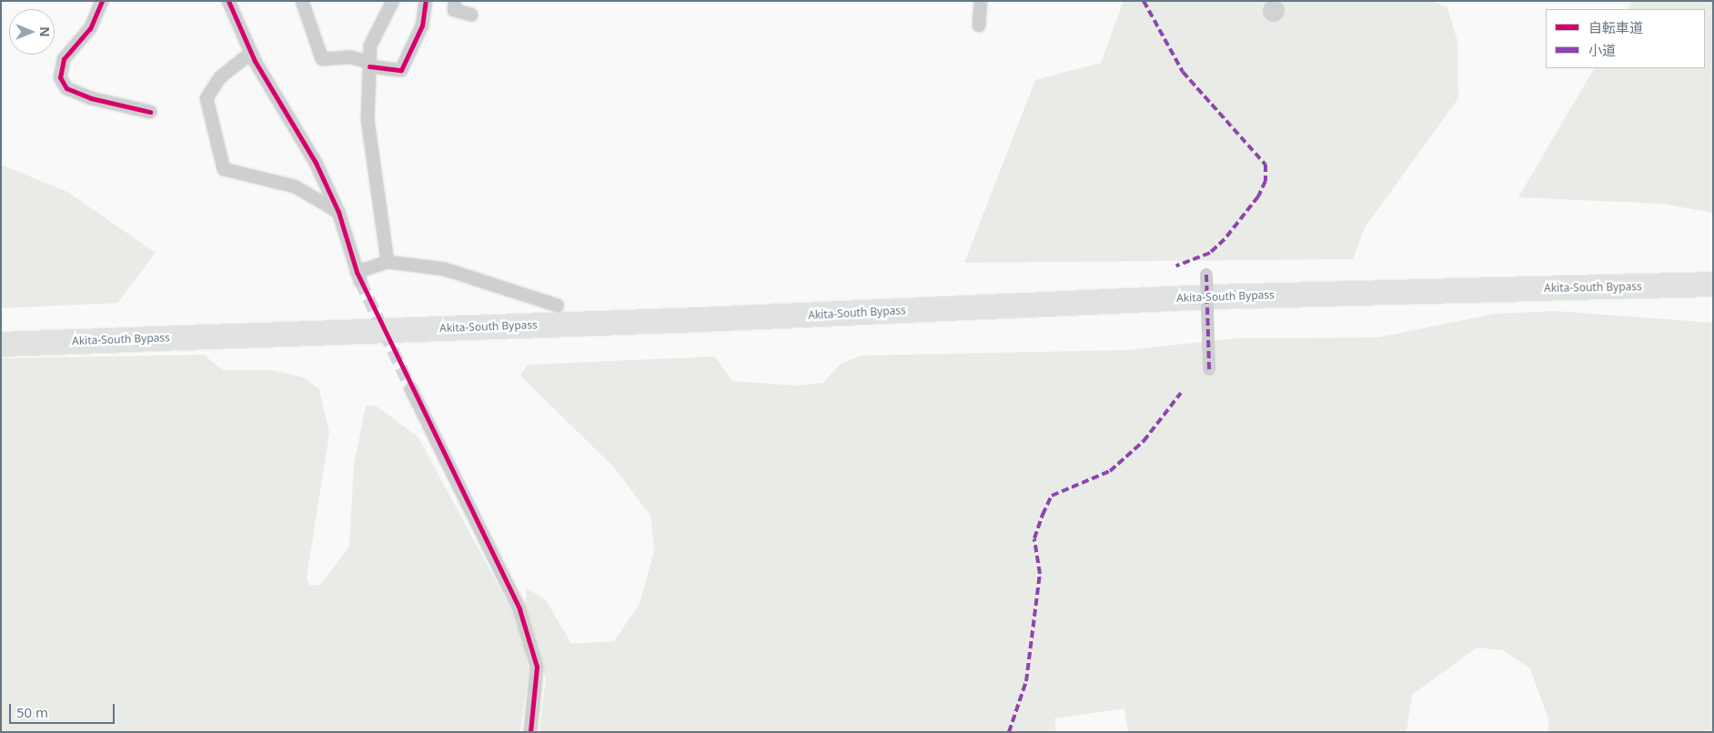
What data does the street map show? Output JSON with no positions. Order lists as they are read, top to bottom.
{
  "streets": {
    "highway": ["Akita-South Bypass"]
  },
  "legend": ["自転車道", "小道"],
  "scale_bar": "50 m",
  "north": "right"
}
